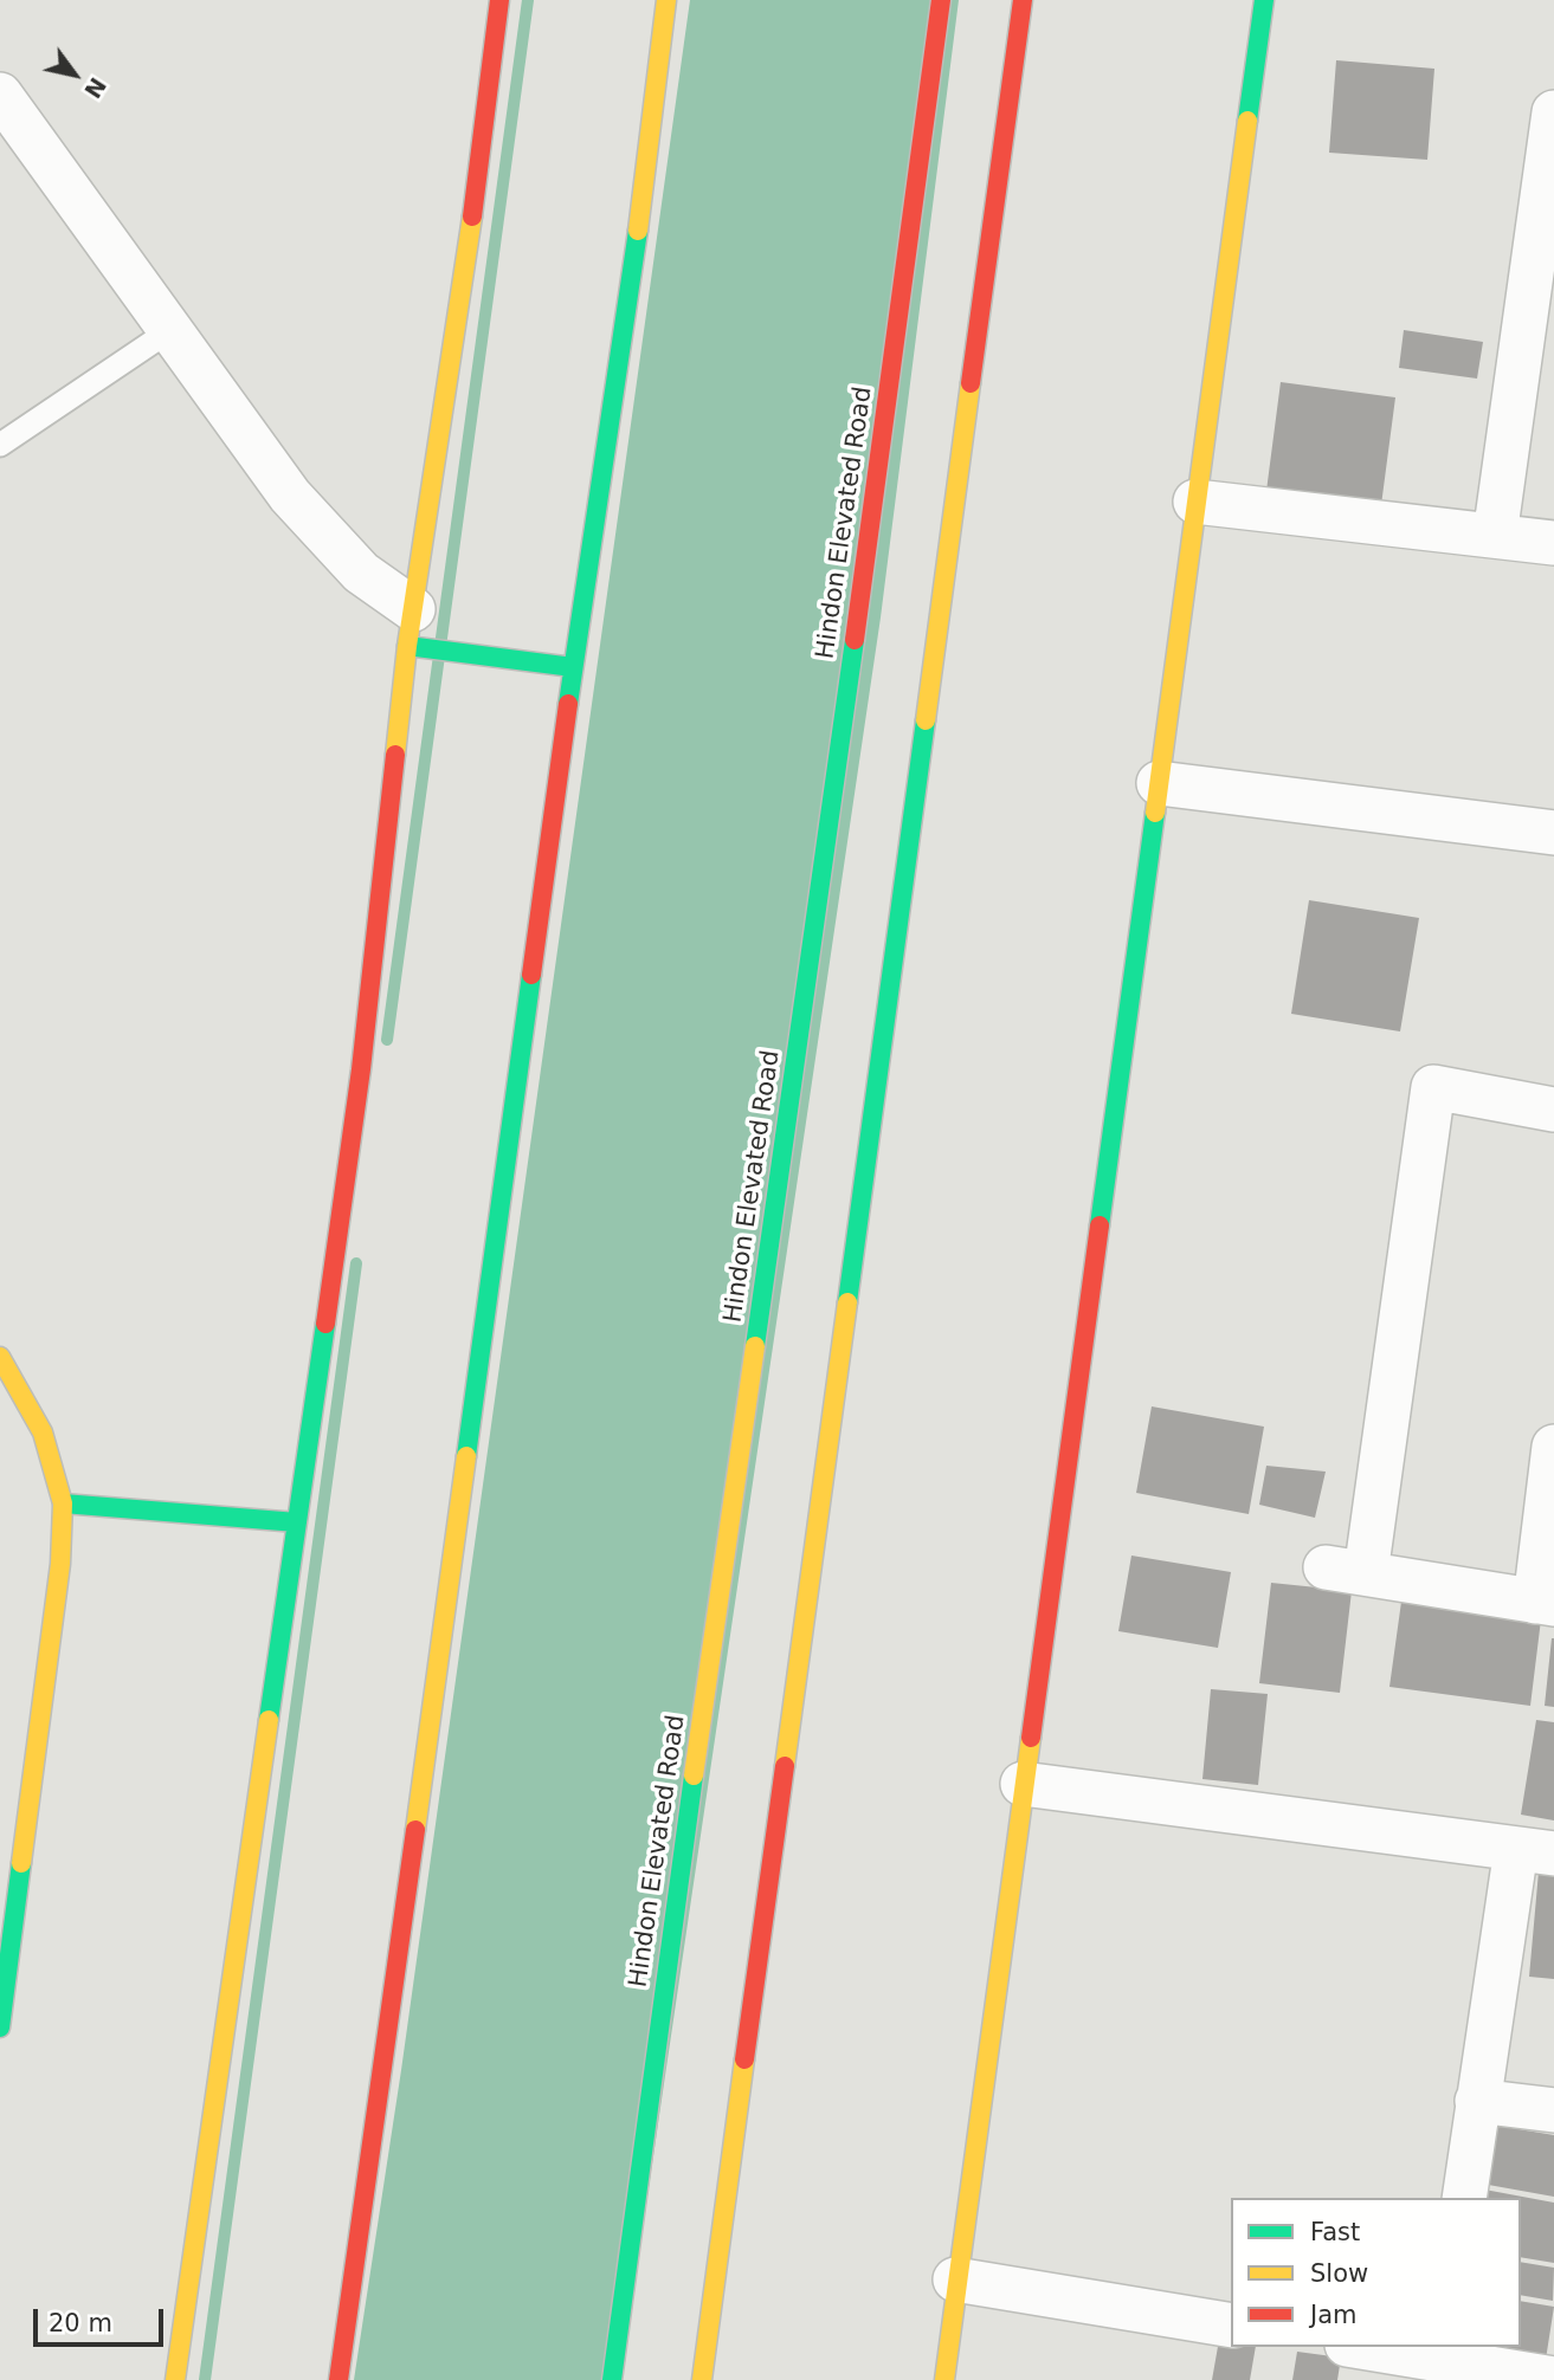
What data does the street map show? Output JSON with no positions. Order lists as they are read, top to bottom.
{
  "streets": {
    "main road": ["Hindon Elevated Road"]
  },
  "legend": ["Fast", "Slow", "Jam"],
  "scale_bar": "20 m",
  "north": "bottom right"
}
